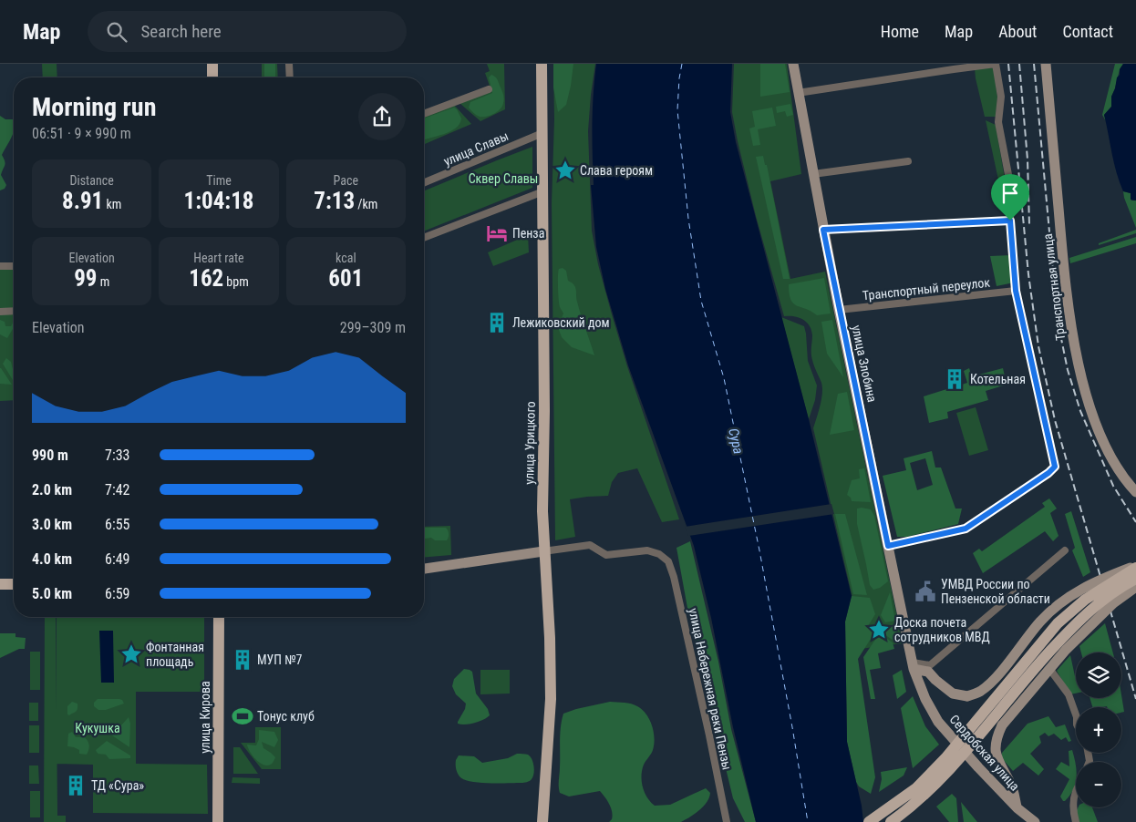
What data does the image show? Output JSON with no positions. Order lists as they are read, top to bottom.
{
  "streets": {
    "main road": [
      "Транспортная улица",
      "улица Злобина",
      "улица Урицкого",
      "улица Кирова",
      "Сердобская улица"
    ],
    "street": ["улица Славы", "Транспортный переулок", "улица Набережная реки Пензы"]
  },
  "crossings": [
    ["улица Славы", "улица Урицкого"],
    ["Транспортный переулок", "улица Злобина"],
    ["улица Злобина", "Сердобская улица"],
    ["улица Урицкого", "улица Набережная реки Пензы"]
  ],
  "water": ["Сура"],
  "parks": ["Сквер Славы", "Кукушка"],
  "places": {
    "place": ["Слава героям", "Доска почета сотрудников МВД", "Фонтанная площадь"],
    "hotel": ["Пенза"],
    "building": [
      "Лежиковский дом",
      "Котельная",
      "МУП №7",
      "ТД «Сура»"
    ],
    "public building": ["УМВД России по Пензенской области"],
    "sports": ["Тонус клуб"]
  },
  "page": {
    "header": "Map",
    "search": "Search here",
    "nav": [
      "Home",
      "Map",
      "About",
      "Contact"
    ],
    "heading": ["Morning run", "06:51 · 9 × 990 m"],
    "stats": [
      ["Distance", "8.91 km"],
      ["Time", "1:04:18"],
      ["Pace", "7:13 /km"],
      ["Elevation", "99 m"],
      ["Heart rate", "162 bpm"],
      ["kcal", "601"]
    ],
    "chart": ["Elevation", "299–309 m"],
    "list": [
      {
        "name": "990 m",
        "note": "7:33"
      },
      {
        "name": "2.0 km",
        "note": "7:42"
      },
      {
        "name": "3.0 km",
        "note": "6:55"
      },
      {
        "name": "4.0 km",
        "note": "6:49"
      },
      {
        "name": "5.0 km",
        "note": "6:59"
      }
    ],
    "map_buttons": ["+", "−"]
  }
}
